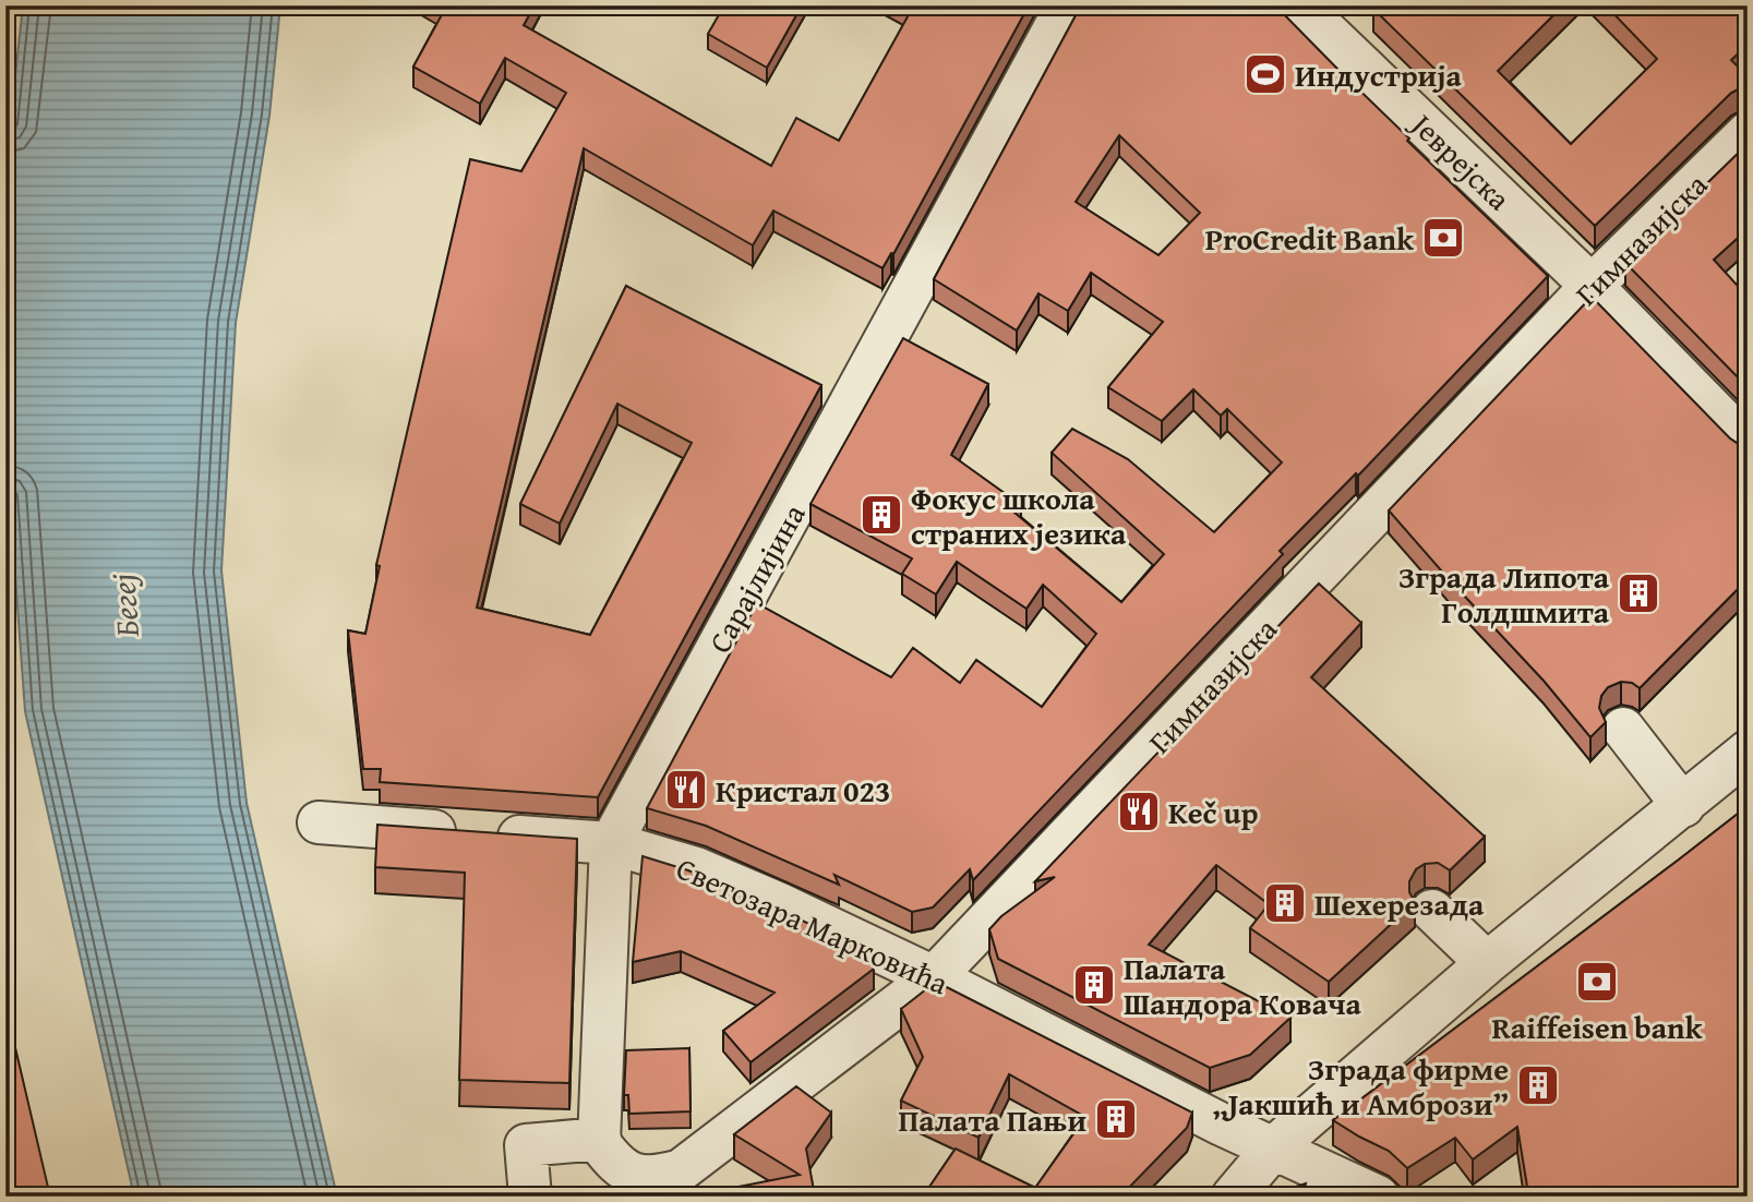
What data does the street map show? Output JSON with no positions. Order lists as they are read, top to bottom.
{
  "streets": {
    "street": [
      "Јеврејска",
      "Гимназијска",
      "Сарајлијина",
      "Светозара Марковића"
    ]
  },
  "crossings": [
    ["Јеврејска", "Гимназијска"],
    ["Гимназијска", "Сарајлијина"],
    ["Гимназијска", "Светозара Марковића"],
    ["Сарајлијина", "Светозара Марковића"]
  ],
  "water": ["Бегеј"],
  "places": {
    "sports": ["Индустрија"],
    "bank": ["ProCredit Bank", "Raiffeisen bank"],
    "building": [
      "Фокус школа страних језика",
      "Зграда Липота Голдшмита",
      "Шехерезада",
      "Палата Шандора Ковача",
      "Зграда фирме „Јакшић и Амбрози”",
      "Палата Пањи"
    ],
    "restaurant": ["Кристал 023", "Keč up"]
  }
}
